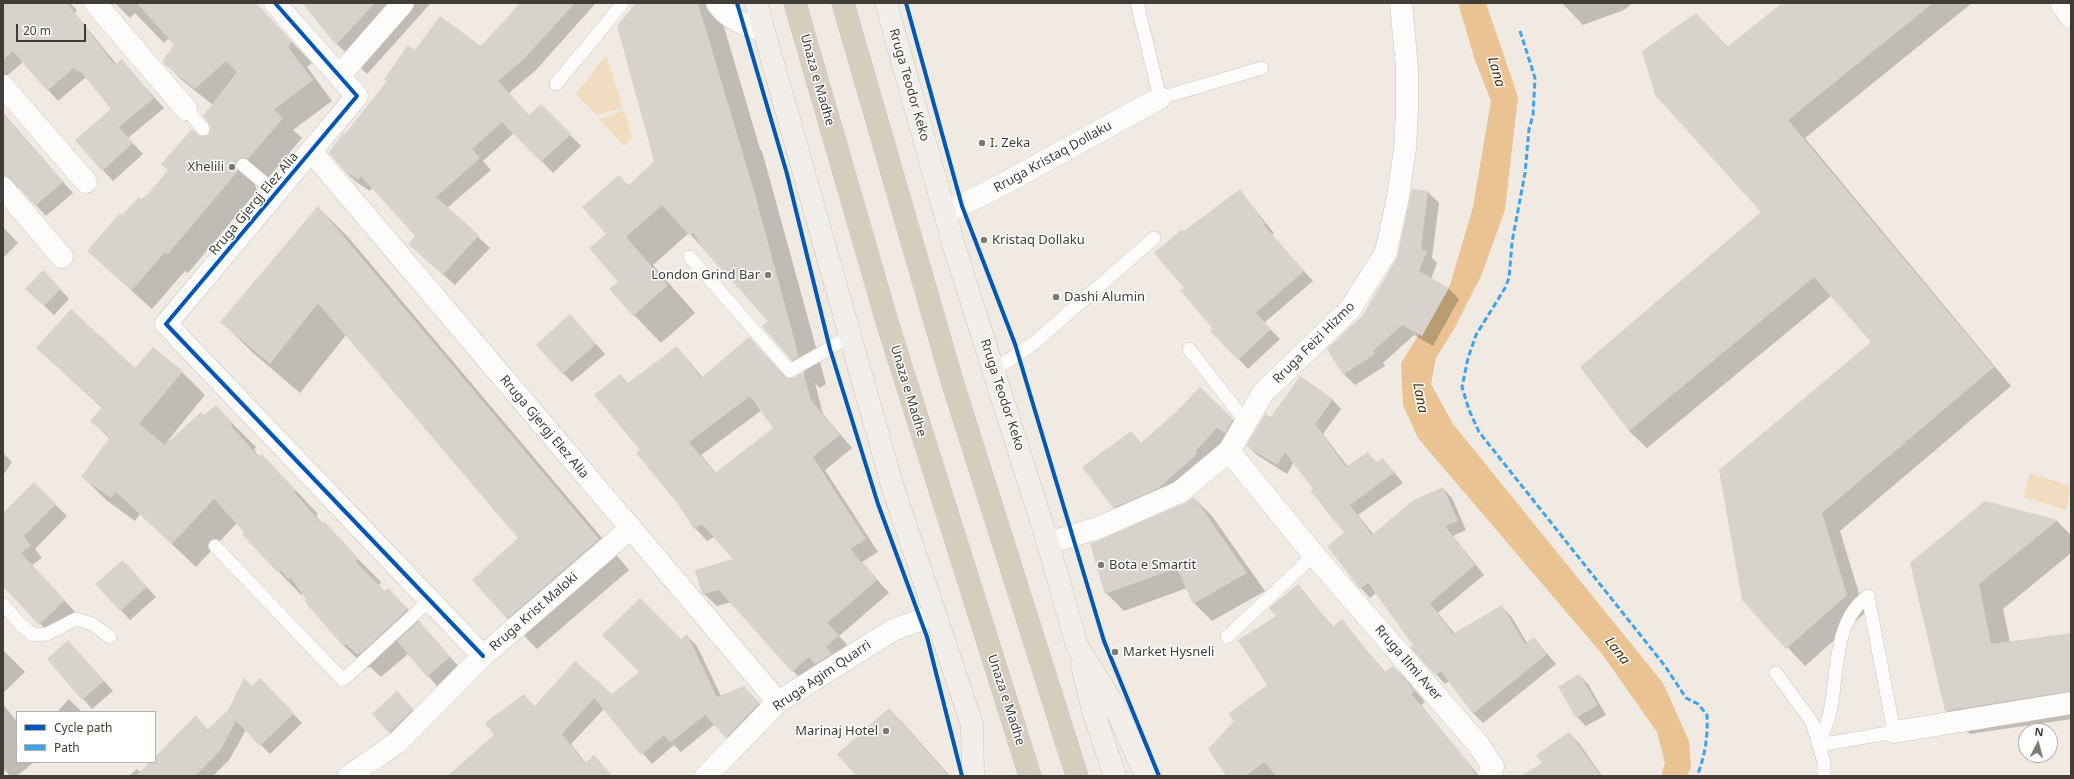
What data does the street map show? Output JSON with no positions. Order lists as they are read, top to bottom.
{
  "streets": {
    "highway": ["Unaza e Madhe"],
    "main road": ["Rruga Teodor Keko"],
    "street": [
      "Rruga Kristaq Dollaku",
      "Rruga Gjergj Elez Alia",
      "Rruga Feizi Hizmo",
      "Rruga Krist Maloki",
      "Rruga Ilmi Aver",
      "Rruga Agim Quarri"
    ]
  },
  "crossings": [
    ["Rruga Teodor Keko", "Rruga Kristaq Dollaku"],
    ["Rruga Teodor Keko", "Rruga Feizi Hizmo"],
    ["Rruga Gjergj Elez Alia", "Rruga Krist Maloki"],
    ["Rruga Gjergj Elez Alia", "Rruga Agim Quarri"],
    ["Rruga Feizi Hizmo", "Rruga Ilmi Aver"]
  ],
  "water": ["Lana"],
  "places": [
    "I. Zeka",
    "Xhelili",
    "Kristaq Dollaku",
    "London Grind Bar",
    "Dashi Alumin",
    "Bota e Smartit",
    "Market Hysneli",
    "Marinaj Hotel"
  ],
  "legend": ["Cycle path", "Path"],
  "scale_bar": "20 m",
  "north": "top"
}
